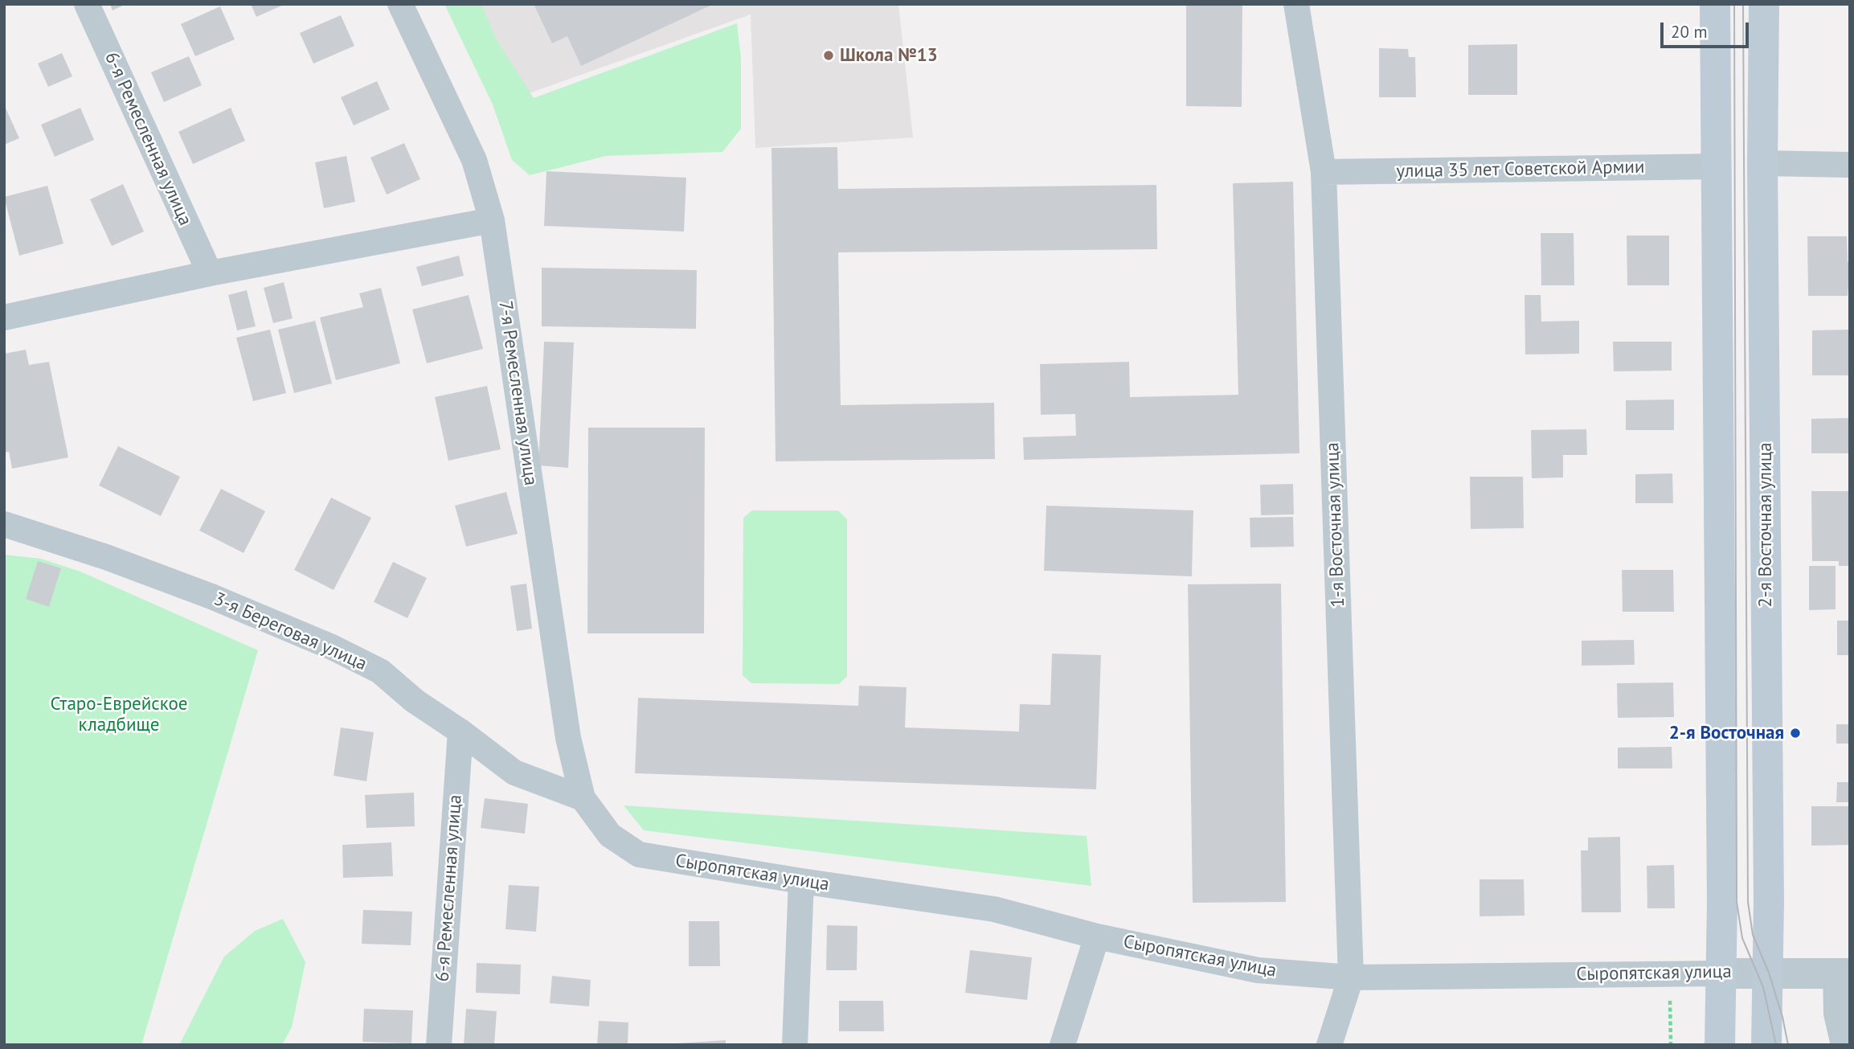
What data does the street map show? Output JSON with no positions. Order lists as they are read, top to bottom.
{
  "streets": {
    "main road": ["2-я Восточная улица"],
    "street": [
      "6-я Ремесленная улица",
      "улица 35 лет Советской Армии",
      "7-я Ремесленная улица",
      "1-я Восточная улица",
      "3-я Береговая улица",
      "Сыропятская улица"
    ]
  },
  "crossings": [
    ["6-я Ремесленная улица", "3-я Береговая улица"],
    ["улица 35 лет Советской Армии", "1-я Восточная улица"],
    ["7-я Ремесленная улица", "3-я Береговая улица"],
    ["7-я Ремесленная улица", "Сыропятская улица"],
    ["1-я Восточная улица", "Сыропятская улица"],
    ["2-я Восточная улица", "Сыропятская улица"],
    ["3-я Береговая улица", "Сыропятская улица"]
  ],
  "parks": ["Старо-Еврейское кладбище"],
  "places": ["Школа №13", "2-я Восточная"],
  "scale_bar": "20 m"
}
